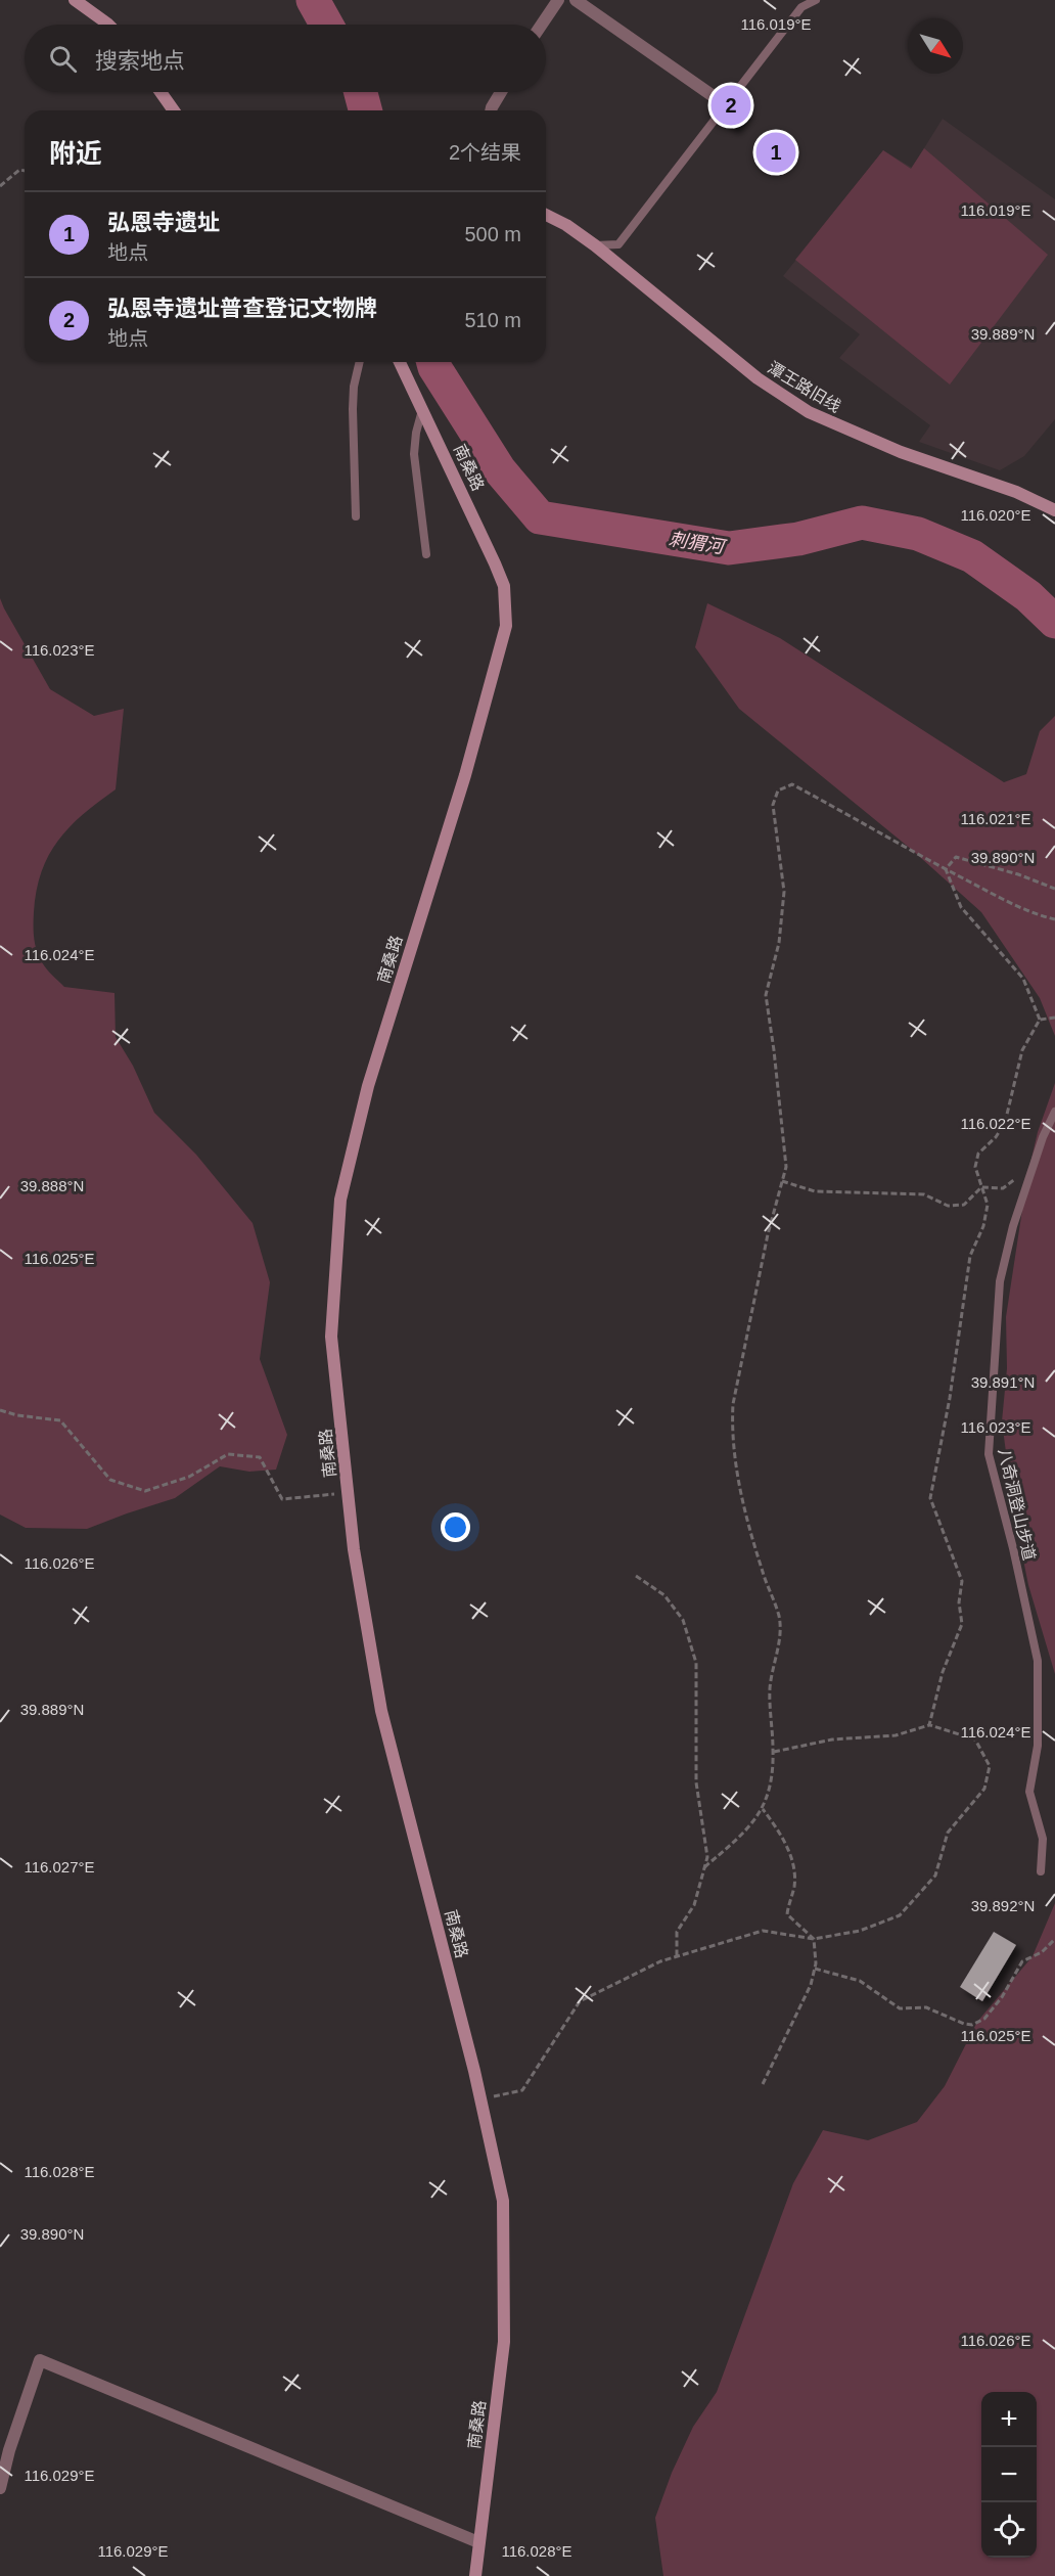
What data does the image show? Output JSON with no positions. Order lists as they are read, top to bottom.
{
  "streets": {
    "street": ["潭王路旧线", "南桑路"],
    "lane": ["八奇洞登山步道"]
  },
  "water": ["刺猬河"],
  "north": "bottom right",
  "page": {
    "search": "搜索地点",
    "pins": ["2", "1"],
    "heading": ["附近", "2个结果"],
    "list": [
      {
        "mark": "1",
        "name": "弘恩寺遗址",
        "note": "地点",
        "value": "500 m"
      },
      {
        "mark": "2",
        "name": "弘恩寺遗址普查登记文物牌",
        "note": "地点",
        "value": "510 m"
      }
    ],
    "map_buttons": ["+", "−"]
  },
  "coordinates": [
    "116.019°E",
    "39.889°N",
    "116.020°E",
    "116.023°E",
    "116.021°E",
    "39.890°N",
    "116.024°E",
    "116.022°E",
    "39.888°N",
    "116.025°E",
    "39.891°N",
    "116.026°E",
    "116.027°E",
    "39.892°N",
    "116.028°E",
    "116.029°E"
  ]
}
